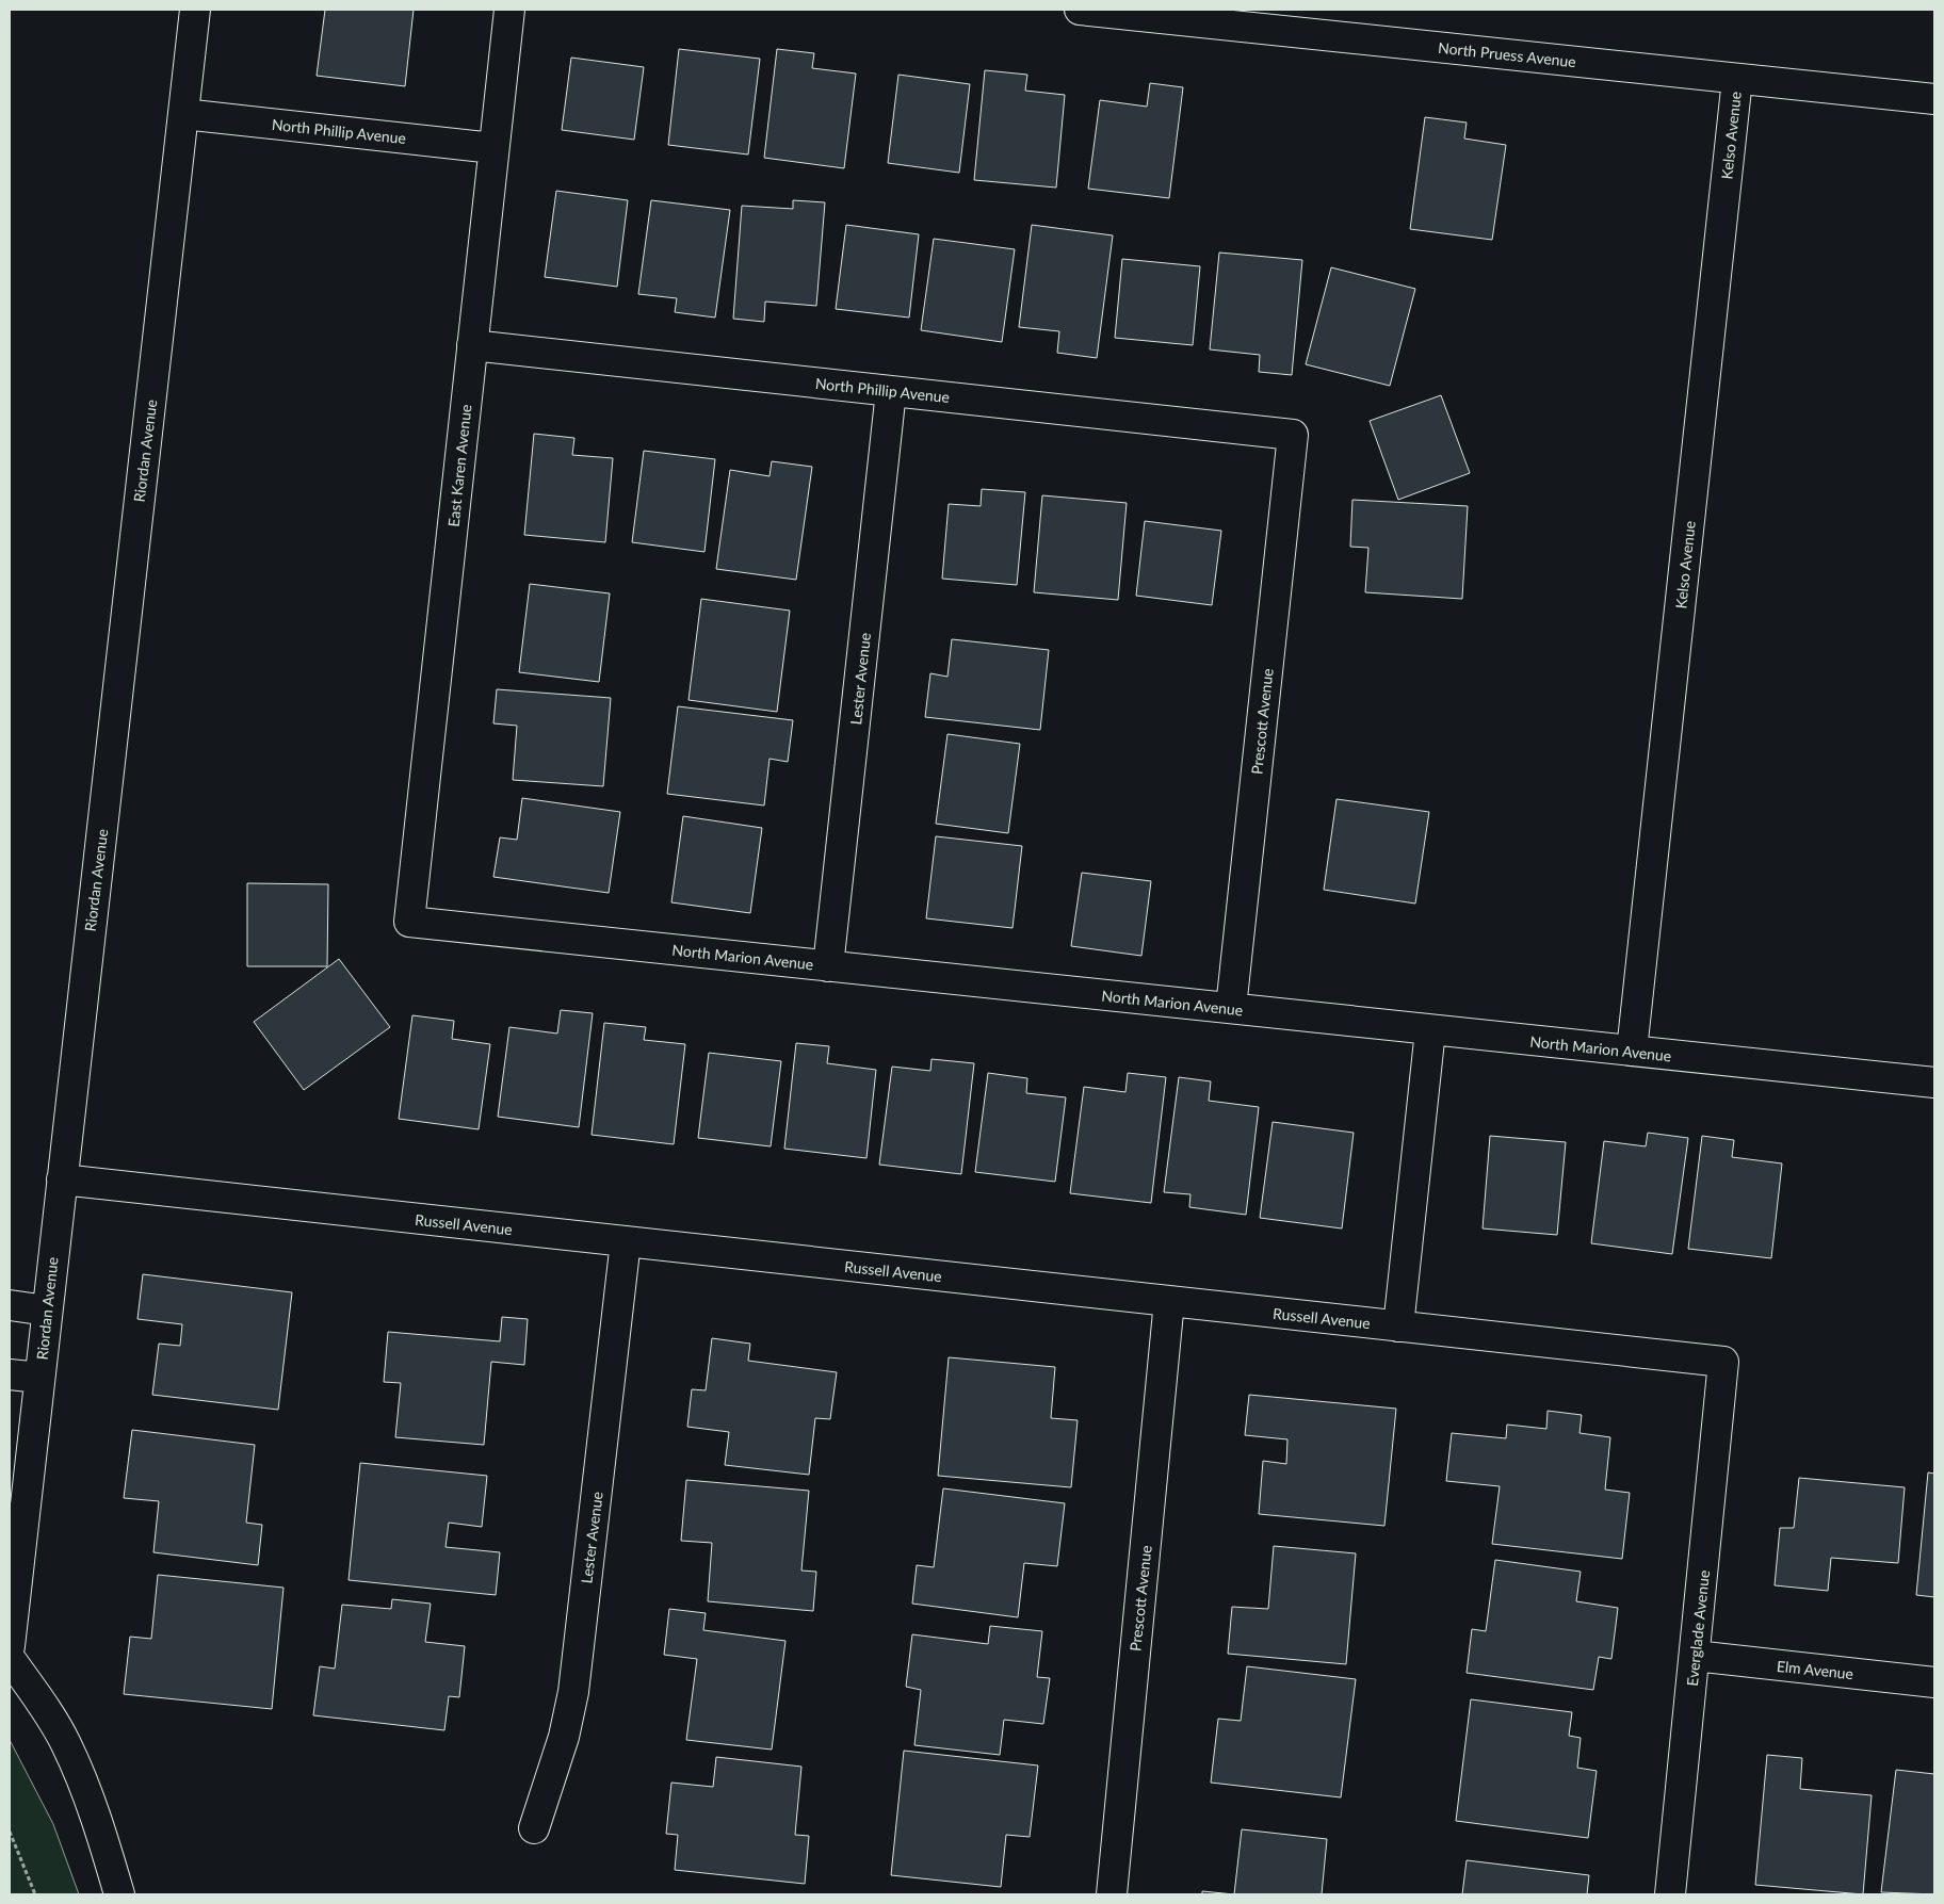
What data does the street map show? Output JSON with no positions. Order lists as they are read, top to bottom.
{
  "streets": {
    "street": [
      "North Pruess Avenue",
      "North Phillip Avenue",
      "Kelso Avenue",
      "Riordan Avenue",
      "East Karen Avenue",
      "Lester Avenue",
      "Prescott Avenue",
      "North Marion Avenue",
      "Russell Avenue",
      "Everglade Avenue",
      "Elm Avenue"
    ]
  },
  "crossings": [
    ["North Pruess Avenue", "Kelso Avenue"],
    ["North Phillip Avenue", "Riordan Avenue"],
    ["North Phillip Avenue", "East Karen Avenue"],
    ["North Phillip Avenue", "Lester Avenue"],
    ["North Phillip Avenue", "Prescott Avenue"],
    ["Kelso Avenue", "North Marion Avenue"],
    ["Riordan Avenue", "Russell Avenue"],
    ["East Karen Avenue", "North Marion Avenue"],
    ["Lester Avenue", "North Marion Avenue"],
    ["Lester Avenue", "Russell Avenue"],
    ["Prescott Avenue", "North Marion Avenue"],
    ["Prescott Avenue", "Russell Avenue"],
    ["Russell Avenue", "Everglade Avenue"],
    ["Everglade Avenue", "Elm Avenue"]
  ]
}
